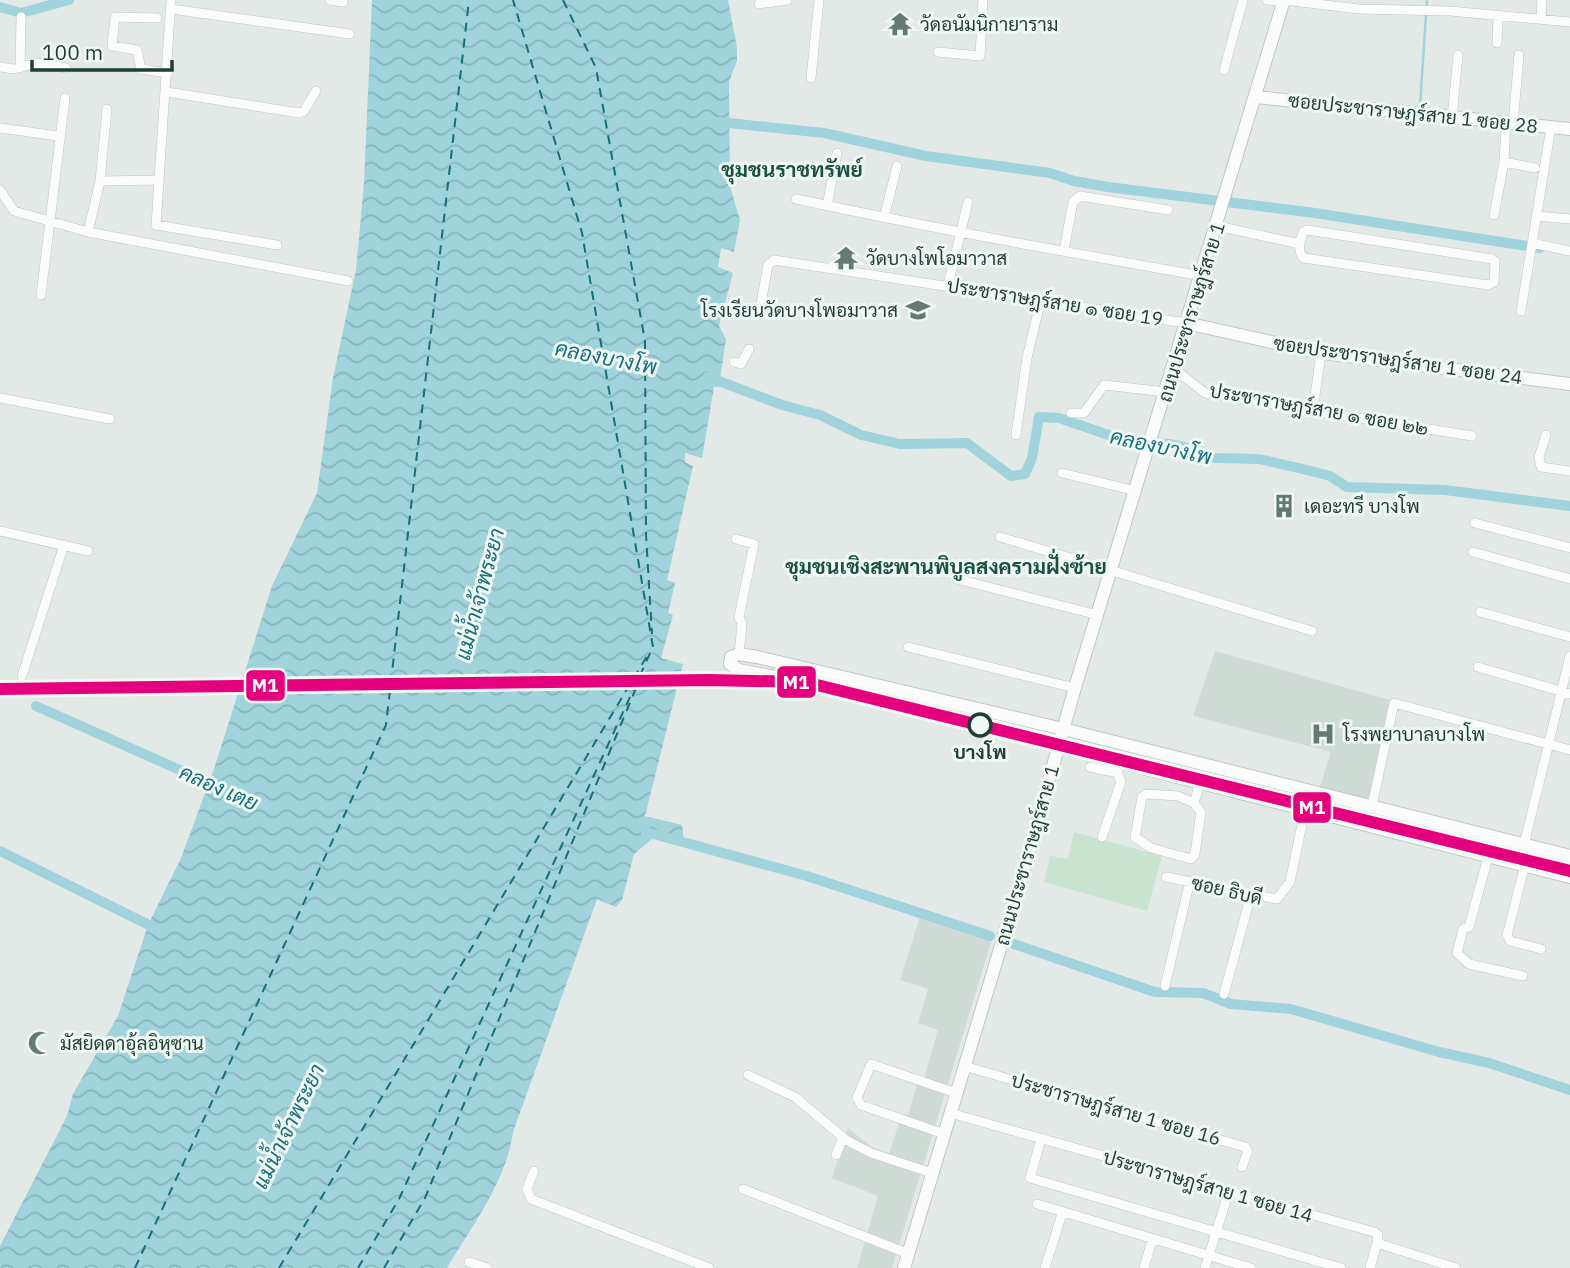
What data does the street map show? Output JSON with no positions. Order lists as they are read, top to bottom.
{
  "streets": {
    "main road": ["ซอยประชาราษฎร์สาย 1 ซอย 28", "ถนนประชาราษฎร์สาย 1", "ซอยประชาราษฎร์สาย 1 ซอย 24"],
    "street": [
      "ประชาราษฎร์สาย ๑ ซอย 19",
      "ประชาราษฎร์สาย ๑ ซอย ๒๒",
      "ซอย ธิบดี",
      "ประชาราษฎร์สาย 1 ซอย 16",
      "ประชาราษฎร์สาย 1 ซอย 14"
    ]
  },
  "crossings": [
    ["ซอยประชาราษฎร์สาย 1 ซอย 28", "ถนนประชาราษฎร์สาย 1"],
    ["ประชาราษฎร์สาย ๑ ซอย 19", "ถนนประชาราษฎร์สาย 1"],
    ["ประชาราษฎร์สาย ๑ ซอย 19", "ซอยประชาราษฎร์สาย 1 ซอย 24"],
    ["ถนนประชาราษฎร์สาย 1", "ซอยประชาราษฎร์สาย 1 ซอย 24"],
    ["ถนนประชาราษฎร์สาย 1", "ประชาราษฎร์สาย ๑ ซอย ๒๒"],
    ["ถนนประชาราษฎร์สาย 1", "ประชาราษฎร์สาย 1 ซอย 16"],
    ["ถนนประชาราษฎร์สาย 1", "ประชาราษฎร์สาย 1 ซอย 14"]
  ],
  "districts": ["ชุมชนราชทรัพย์", "ชุมชนเชิงสะพานพิบูลสงครามฝั่งซ้าย"],
  "water": ["คลองบางโพ", "แม่น้ำเจ้าพระยา", "คลอง เตย"],
  "places": {
    "temple": ["วัดอนัมนิกายาราม", "วัดบางโพโอมาวาส"],
    "school or university": ["โรงเรียนวัดบางโพอมาวาส"],
    "building": ["เดอะทรี บางโพ"],
    "other": ["บางโพ"],
    "hospital": ["โรงพยาบาลบางโพ"],
    "mosque": ["มัสยิดดาอุ้ลอิหุซาน"]
  },
  "lines": ["transit line M1"],
  "scale_bar": "100 m"
}
